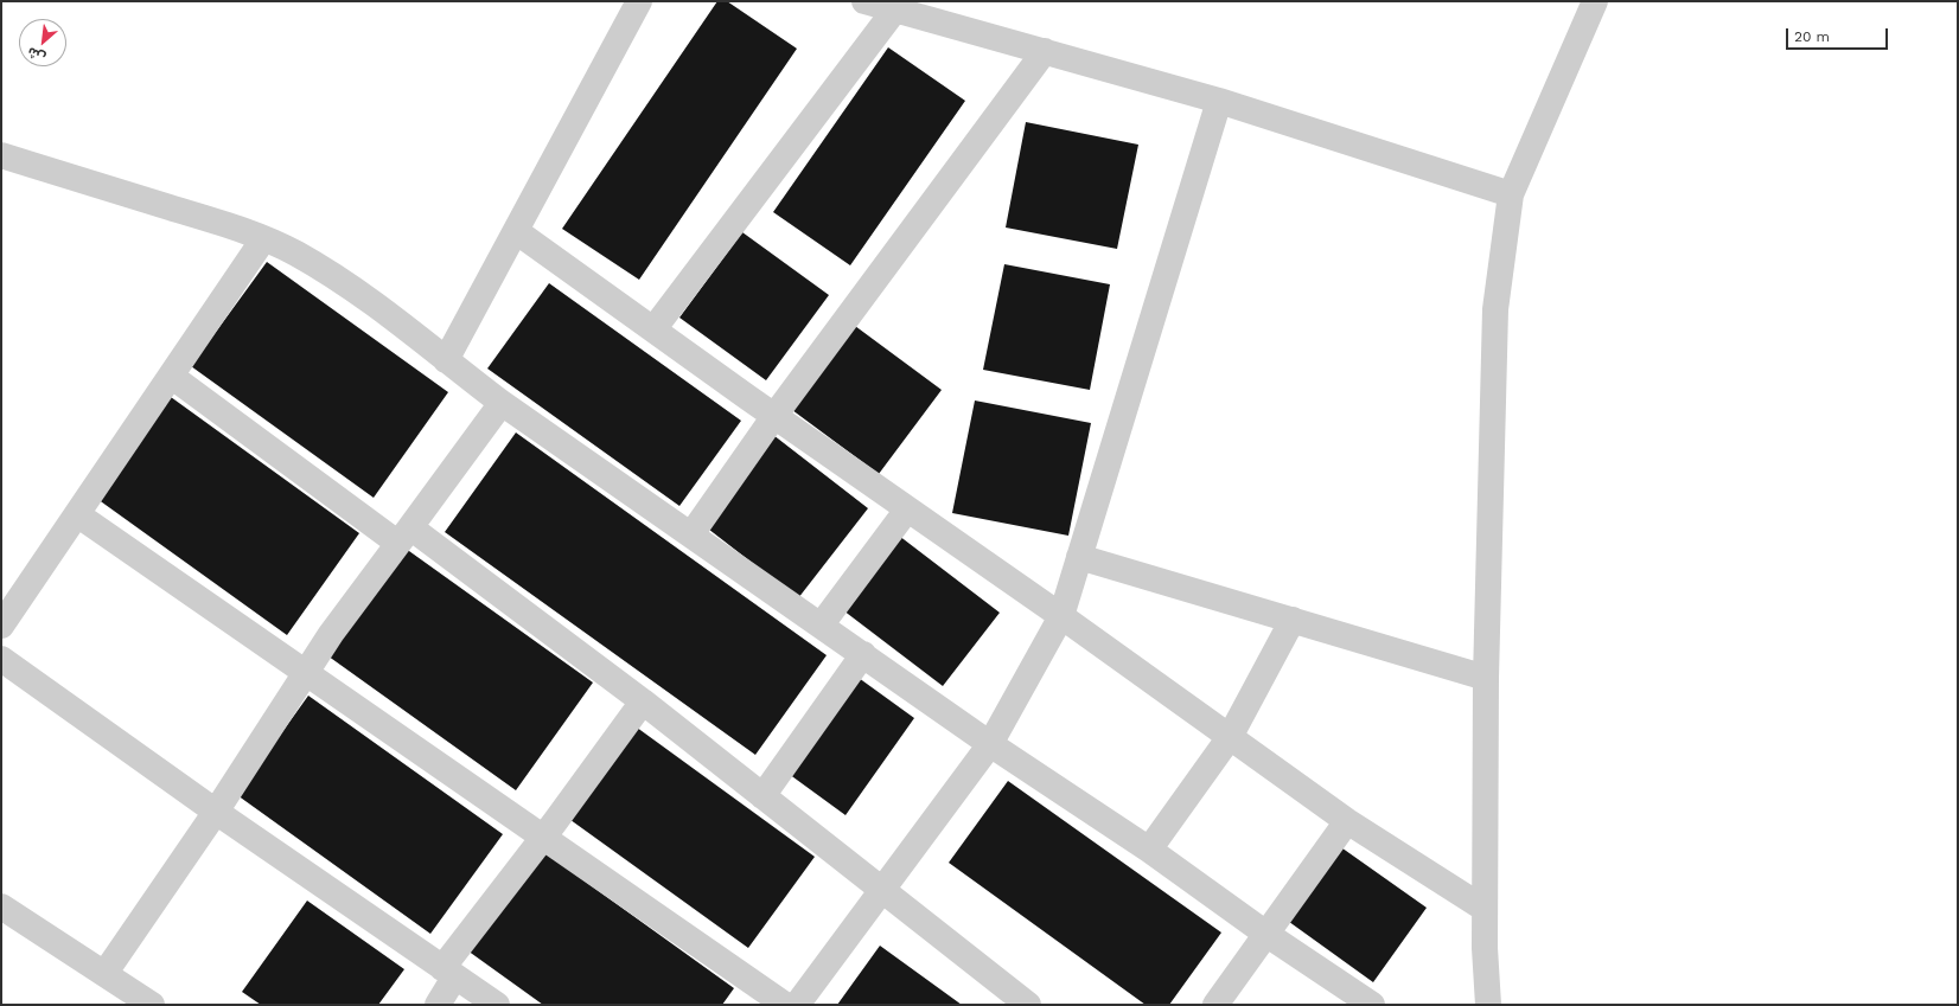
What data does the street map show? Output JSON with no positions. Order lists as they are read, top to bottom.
{
  "scale_bar": "20 m",
  "north": "bottom left"
}
